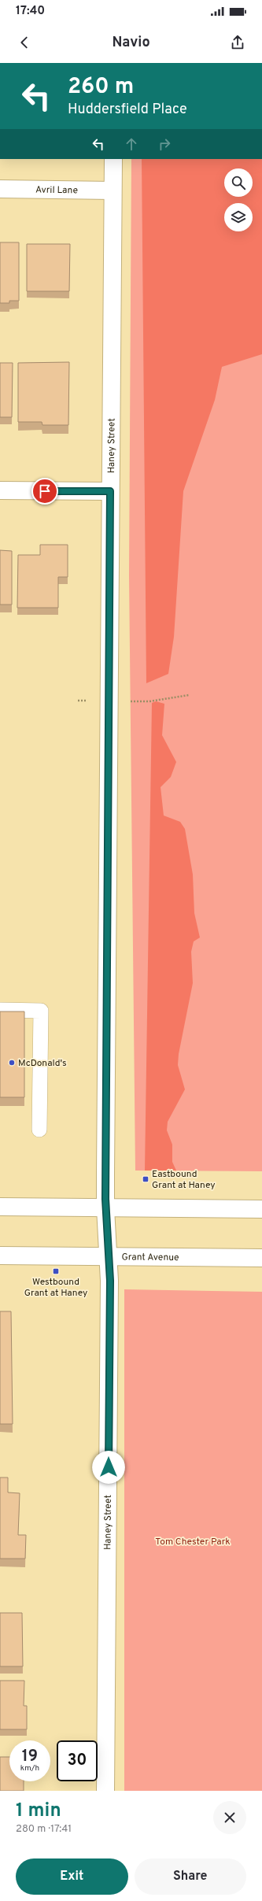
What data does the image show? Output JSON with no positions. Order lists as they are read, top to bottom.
{
  "streets": {
    "street": ["Avril Lane", "Haney Street", "Grant Avenue"]
  },
  "crossings": [
    ["Avril Lane", "Haney Street"],
    ["Haney Street", "Grant Avenue"]
  ],
  "parks": ["Tom Chester Park"],
  "places": {
    "other": ["McDonald's"],
    "transit": ["Eastbound Grant at Haney", "Westbound Grant at Haney"]
  },
  "page": {
    "status": "17:40",
    "header": "Navio",
    "turn": ["260 m", "Huddersfield Place"],
    "speed": "19 km/h",
    "limit": "30",
    "heading": ["1 min", "280 m · 17:41"],
    "buttons": ["Exit", "Share"]
  }
}
